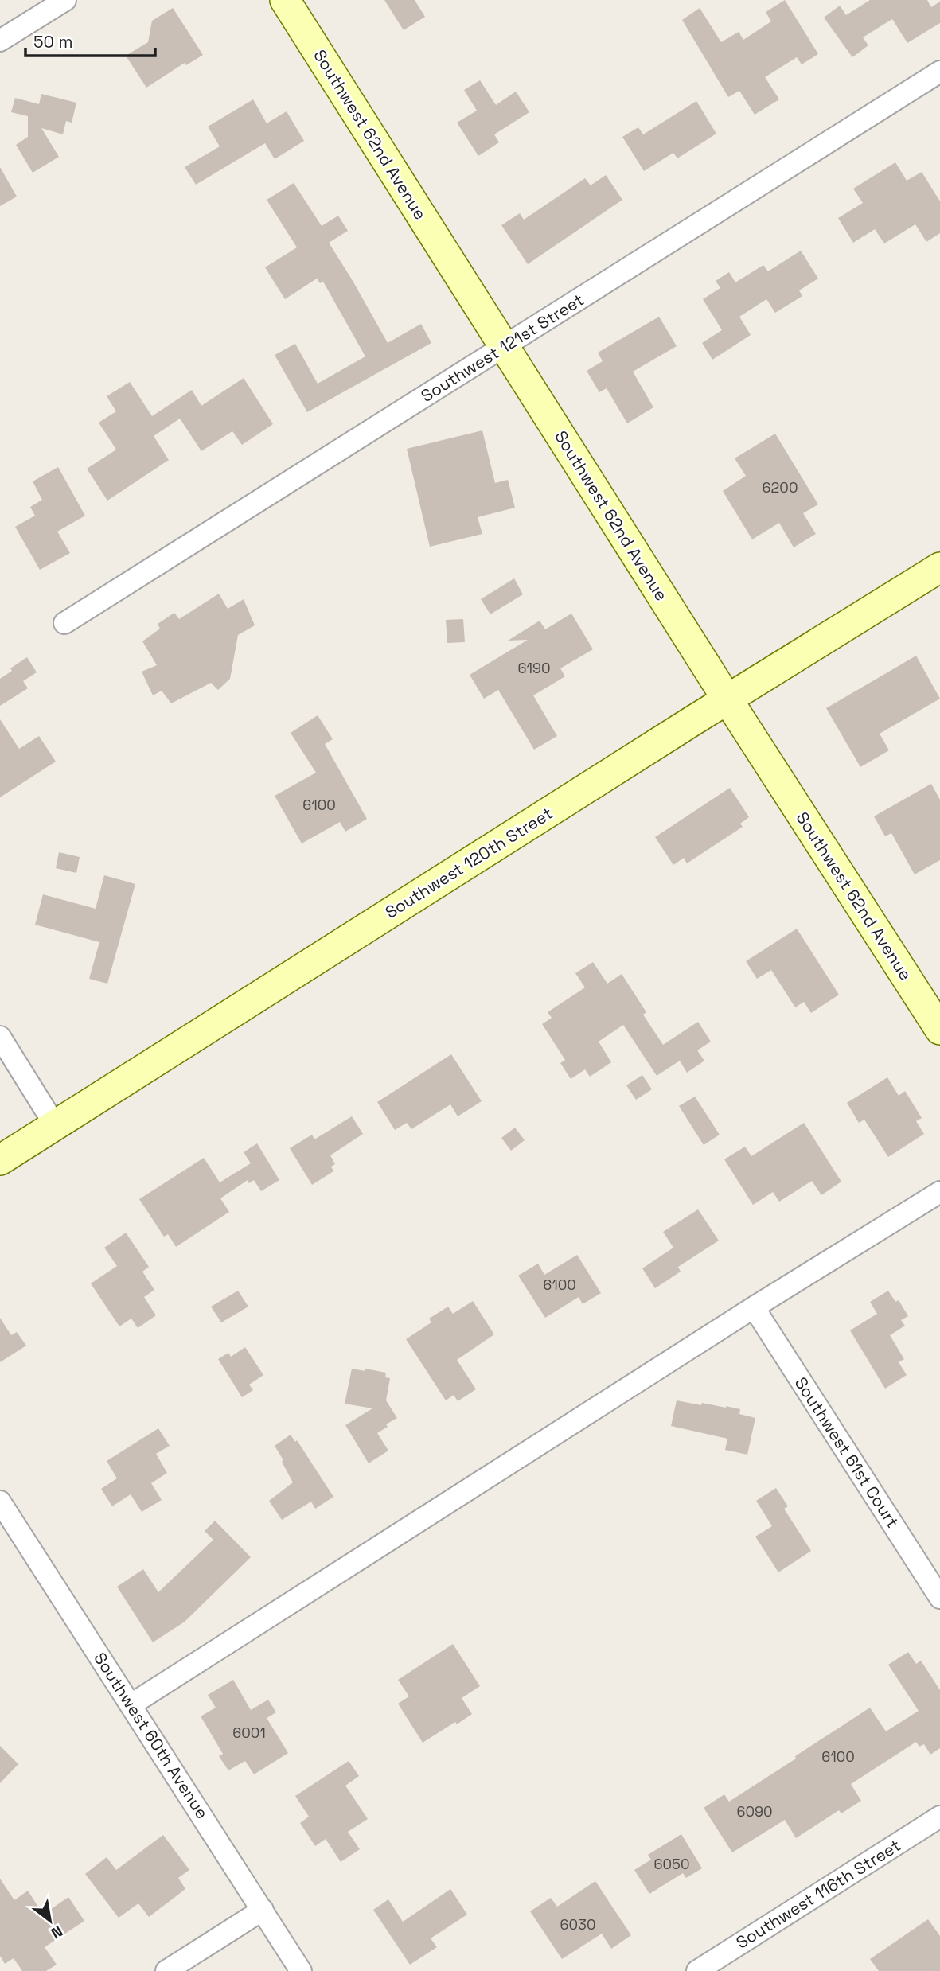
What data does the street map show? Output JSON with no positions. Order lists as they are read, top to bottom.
{
  "streets": {
    "street": [
      "Southwest 62nd Avenue",
      "Southwest 121st Street",
      "Southwest 120th Street",
      "Southwest 61st Court",
      "Southwest 60th Avenue",
      "Southwest 116th Street"
    ]
  },
  "crossings": [
    ["Southwest 62nd Avenue", "Southwest 121st Street"],
    ["Southwest 62nd Avenue", "Southwest 120th Street"]
  ],
  "house_numbers": [
    "6200",
    "6190",
    "6100",
    "6100",
    "6001",
    "6100",
    "6090",
    "6050",
    "6030"
  ],
  "scale_bar": "50 m",
  "north": "bottom right"
}
